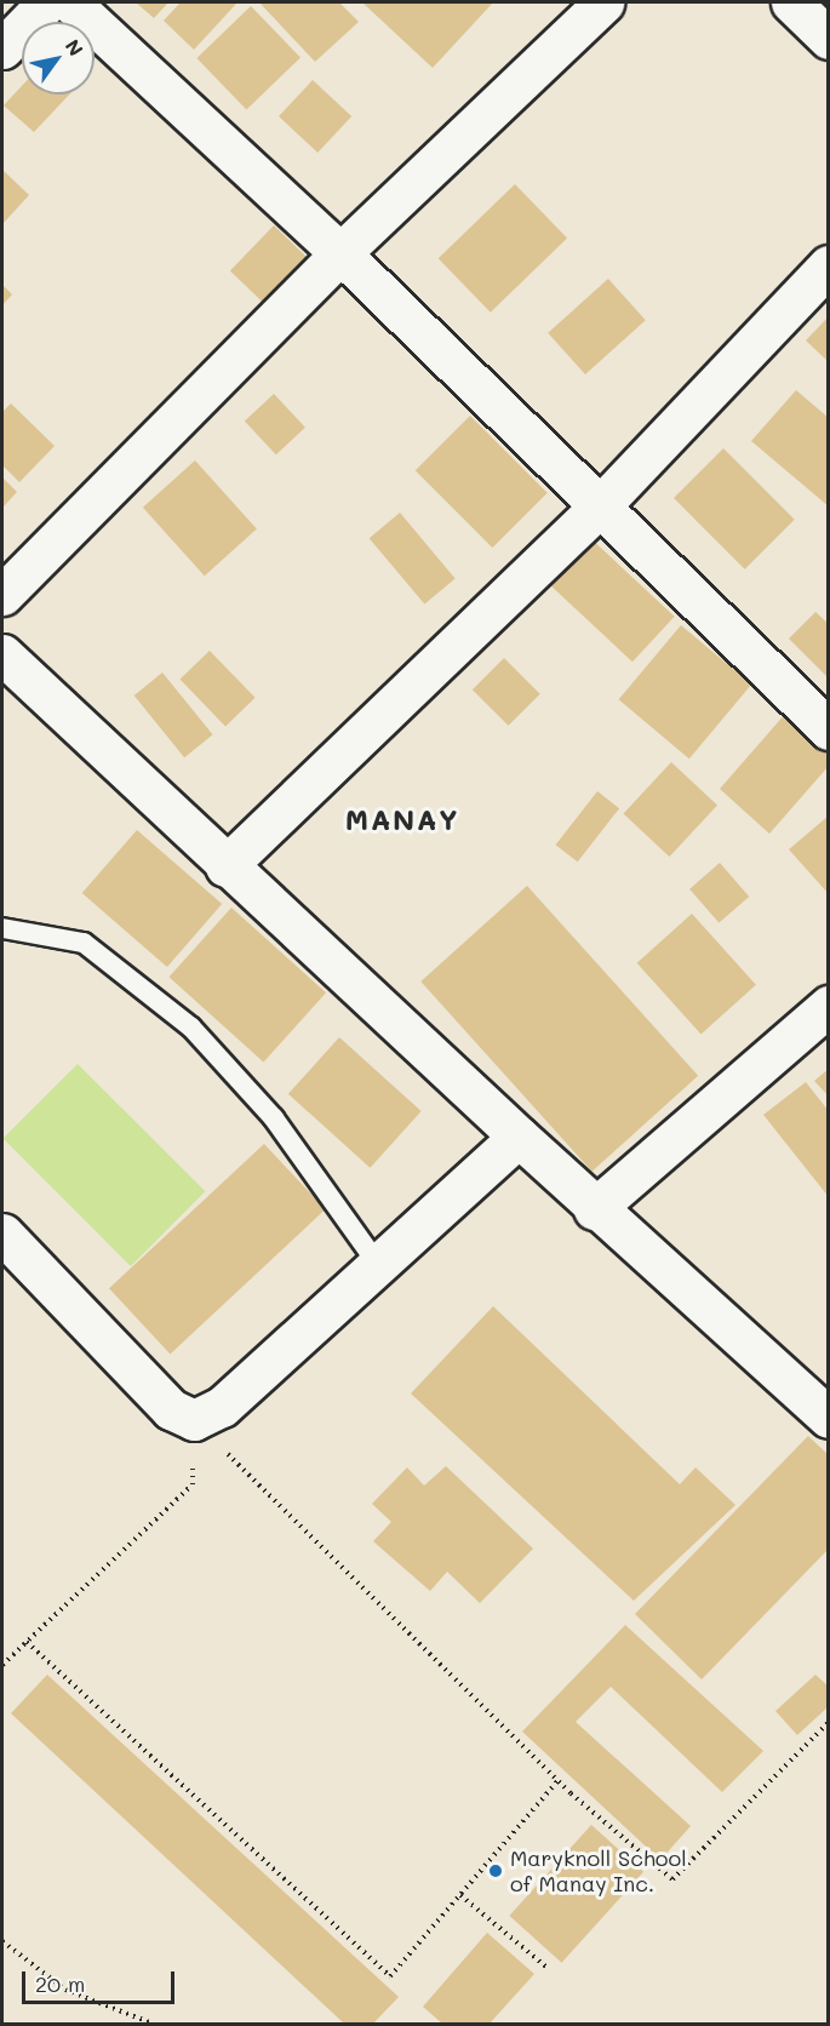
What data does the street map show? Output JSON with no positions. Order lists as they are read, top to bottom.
{
  "districts": ["MANAY"],
  "places": ["Maryknoll School of Manay Inc."],
  "scale_bar": "20 m",
  "north": "top right"
}
